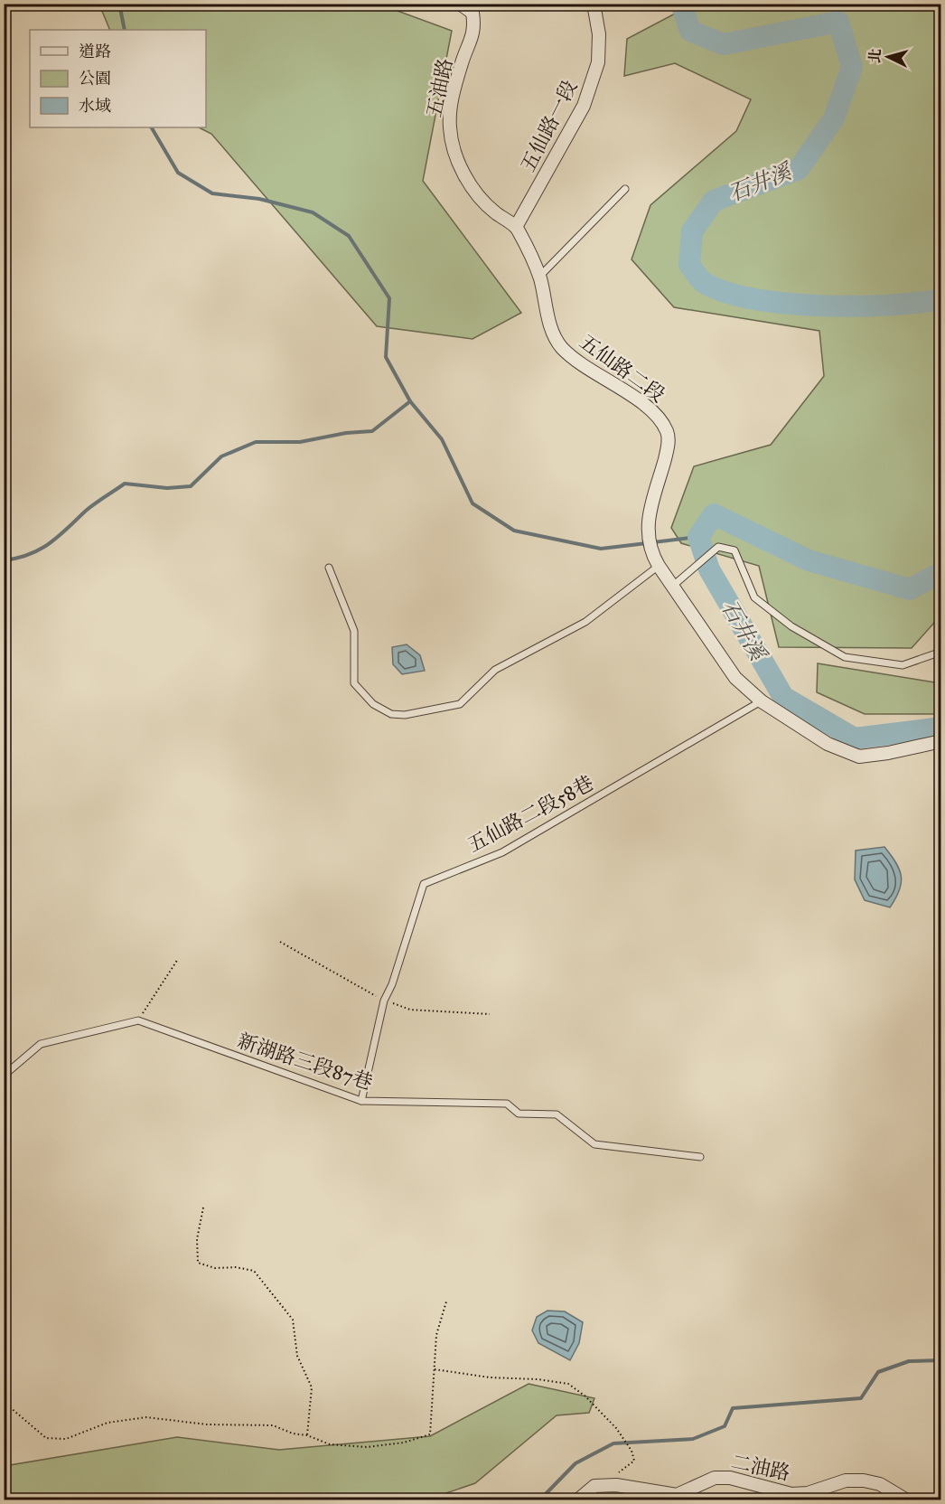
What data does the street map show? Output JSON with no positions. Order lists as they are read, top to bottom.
{
  "streets": {
    "street": [
      "五油路",
      "五仙路一段",
      "五仙路二段",
      "二油路"
    ],
    "lane": ["五仙路二段58巷", "新湖路三段87巷"]
  },
  "crossings": [
    ["五油路", "五仙路一段"],
    ["五油路", "五仙路二段"],
    ["五仙路一段", "五仙路二段"],
    ["五仙路二段", "五仙路二段58巷"],
    ["五仙路二段58巷", "新湖路三段87巷"]
  ],
  "water": ["石井溪"],
  "legend": ["道路", "公園", "水域"],
  "north": "left"
}
